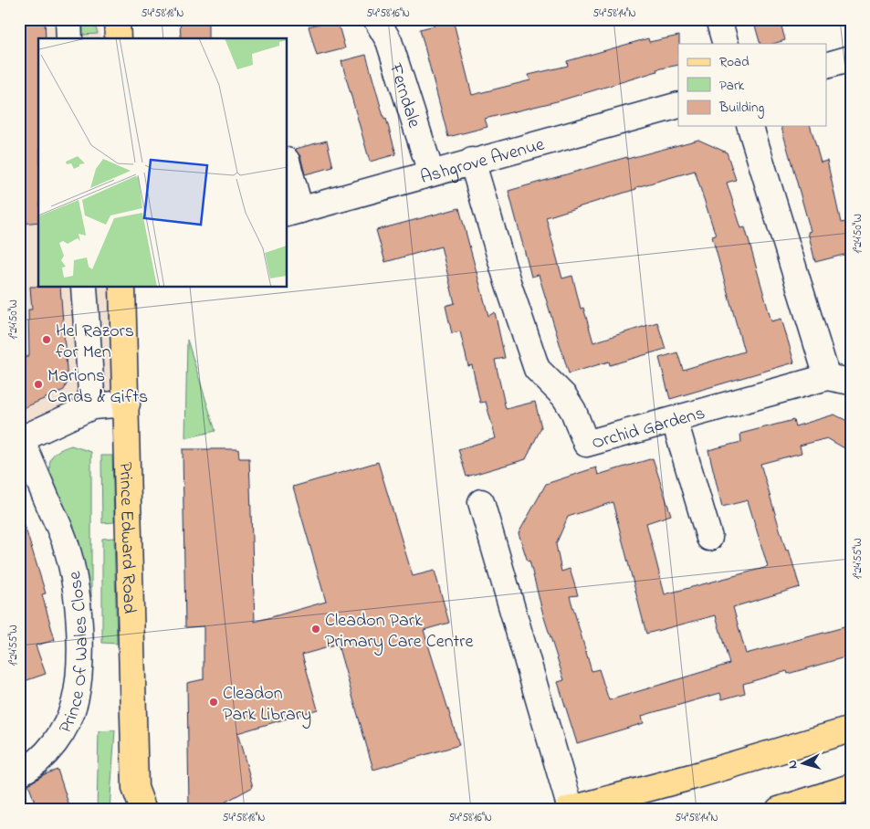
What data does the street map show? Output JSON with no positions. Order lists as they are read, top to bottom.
{
  "streets": {
    "main road": ["Prince Edward Road"],
    "street": [
      "Ferndale",
      "Ashgrove Avenue",
      "Orchid Gardens",
      "Prince Of Wales Close"
    ]
  },
  "crossings": [
    ["Ferndale", "Ashgrove Avenue"],
    ["Ashgrove Avenue", "Orchid Gardens"]
  ],
  "places": [
    "Hel Razors for Men",
    "Marions Cards & Gifts",
    "Cleadon Park Primary Care Centre",
    "Cleadon Park Library"
  ],
  "legend": ["Road", "Park", "Building"],
  "north": "left",
  "coordinates": [
    "54°58'18\"N",
    "54°58'16\"N",
    "54°58'14\"N",
    "1°24'50\"W",
    "1°24'55\"W"
  ]
}
